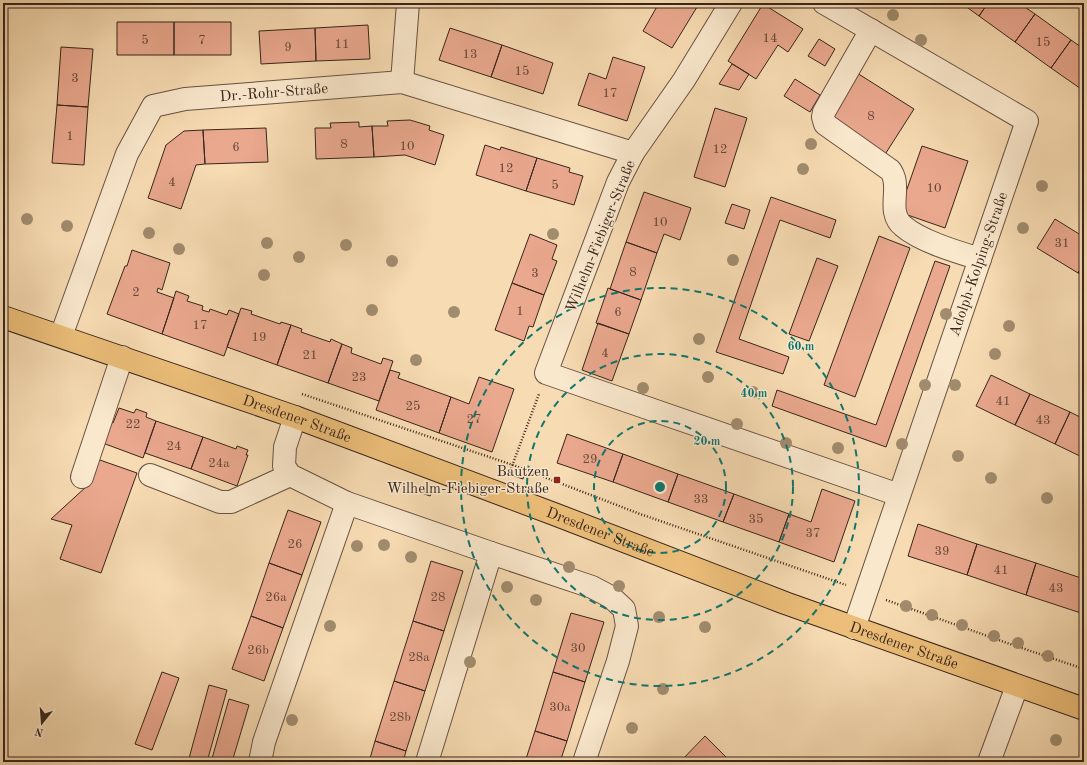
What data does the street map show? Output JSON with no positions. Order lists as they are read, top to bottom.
{
  "streets": {
    "main road": ["Dresdener Straße"],
    "street": ["Dr.-Rohr-Straße", "Wilhelm-Fiebiger-Straße", "Adolph-Kolping-Straße"]
  },
  "crossings": [
    ["Dr.-Rohr-Straße", "Wilhelm-Fiebiger-Straße"],
    ["Dr.-Rohr-Straße", "Dresdener Straße"],
    ["Adolph-Kolping-Straße", "Dresdener Straße"]
  ],
  "places": {
    "transit": ["Bautzen Wilhelm-Fiebiger-Straße"]
  },
  "house_numbers": [
    "14",
    "5",
    "7",
    "15",
    "11",
    "9",
    "13",
    "15",
    "3",
    "17",
    "8",
    "1",
    "8",
    "10",
    "6",
    "12",
    "12",
    "4",
    "5",
    "10",
    "10",
    "31",
    "8",
    "3",
    "2",
    "1",
    "6",
    "17",
    "19",
    "4",
    "21",
    "23",
    "41",
    "25",
    "27",
    "43",
    "22",
    "24",
    "29",
    "24a",
    "33",
    "35",
    "37",
    "26",
    "39",
    "41",
    "43",
    "26a",
    "28",
    "30",
    "26b",
    "28a",
    "30a",
    "28b"
  ],
  "north": "bottom",
  "rings": ["60 m", "40 m", "20 m"]
}
